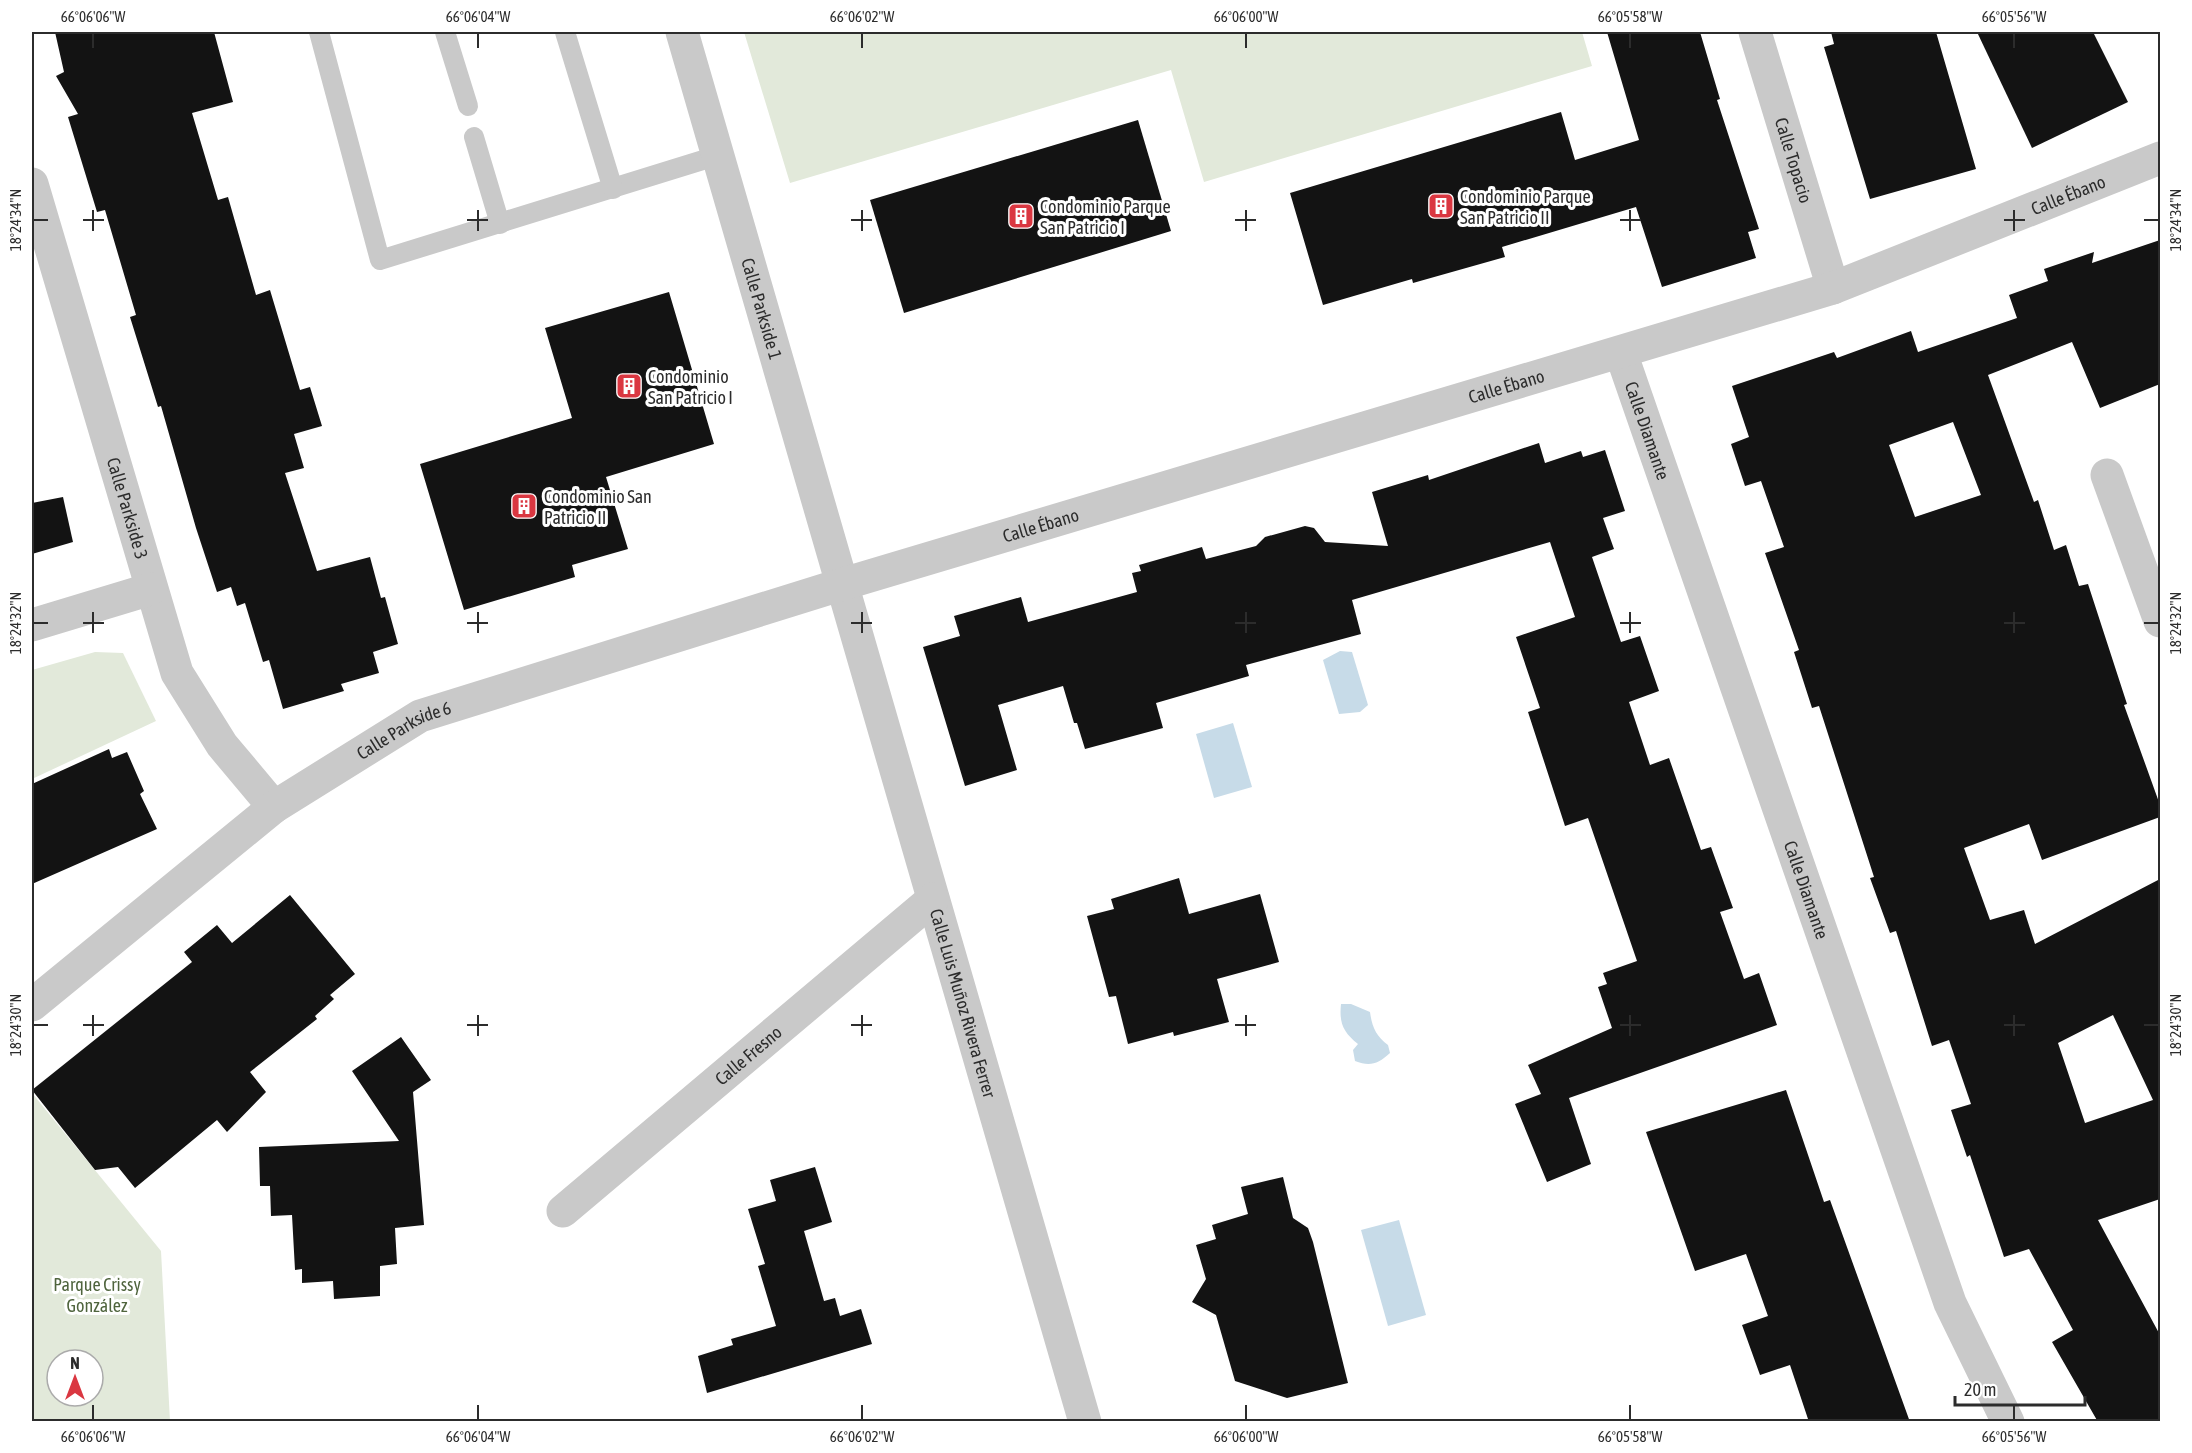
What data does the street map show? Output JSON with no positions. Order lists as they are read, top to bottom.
{
  "streets": {
    "street": [
      "Calle Topacio",
      "Calle Ébano",
      "Calle Parkside 1",
      "Calle Diamante",
      "Calle Parkside 3",
      "Calle Parkside 6",
      "Calle Luis Muñoz Rivera Ferrer",
      "Calle Fresno"
    ]
  },
  "crossings": [
    ["Calle Topacio", "Calle Ébano"],
    ["Calle Ébano", "Calle Parkside 1"],
    ["Calle Ébano", "Calle Diamante"],
    ["Calle Ébano", "Calle Parkside 6"],
    ["Calle Ébano", "Calle Luis Muñoz Rivera Ferrer"],
    ["Calle Parkside 1", "Calle Parkside 6"],
    ["Calle Parkside 1", "Calle Luis Muñoz Rivera Ferrer"],
    ["Calle Parkside 3", "Calle Parkside 6"],
    ["Calle Parkside 6", "Calle Luis Muñoz Rivera Ferrer"],
    ["Calle Luis Muñoz Rivera Ferrer", "Calle Fresno"]
  ],
  "parks": ["Parque Crissy González"],
  "places": {
    "building": [
      "Condominio Parque San Patricio II",
      "Condominio Parque San Patricio I",
      "Condominio San Patricio I",
      "Condominio San Patricio II"
    ]
  },
  "scale_bar": "20 m",
  "north": "top",
  "coordinates": [
    "66°06'06\"W",
    "66°06'04\"W",
    "66°06'02\"W",
    "66°06'00\"W",
    "66°05'58\"W",
    "66°05'56\"W",
    "18°24'34\"N",
    "18°24'32\"N",
    "18°24'30\"N"
  ]
}
